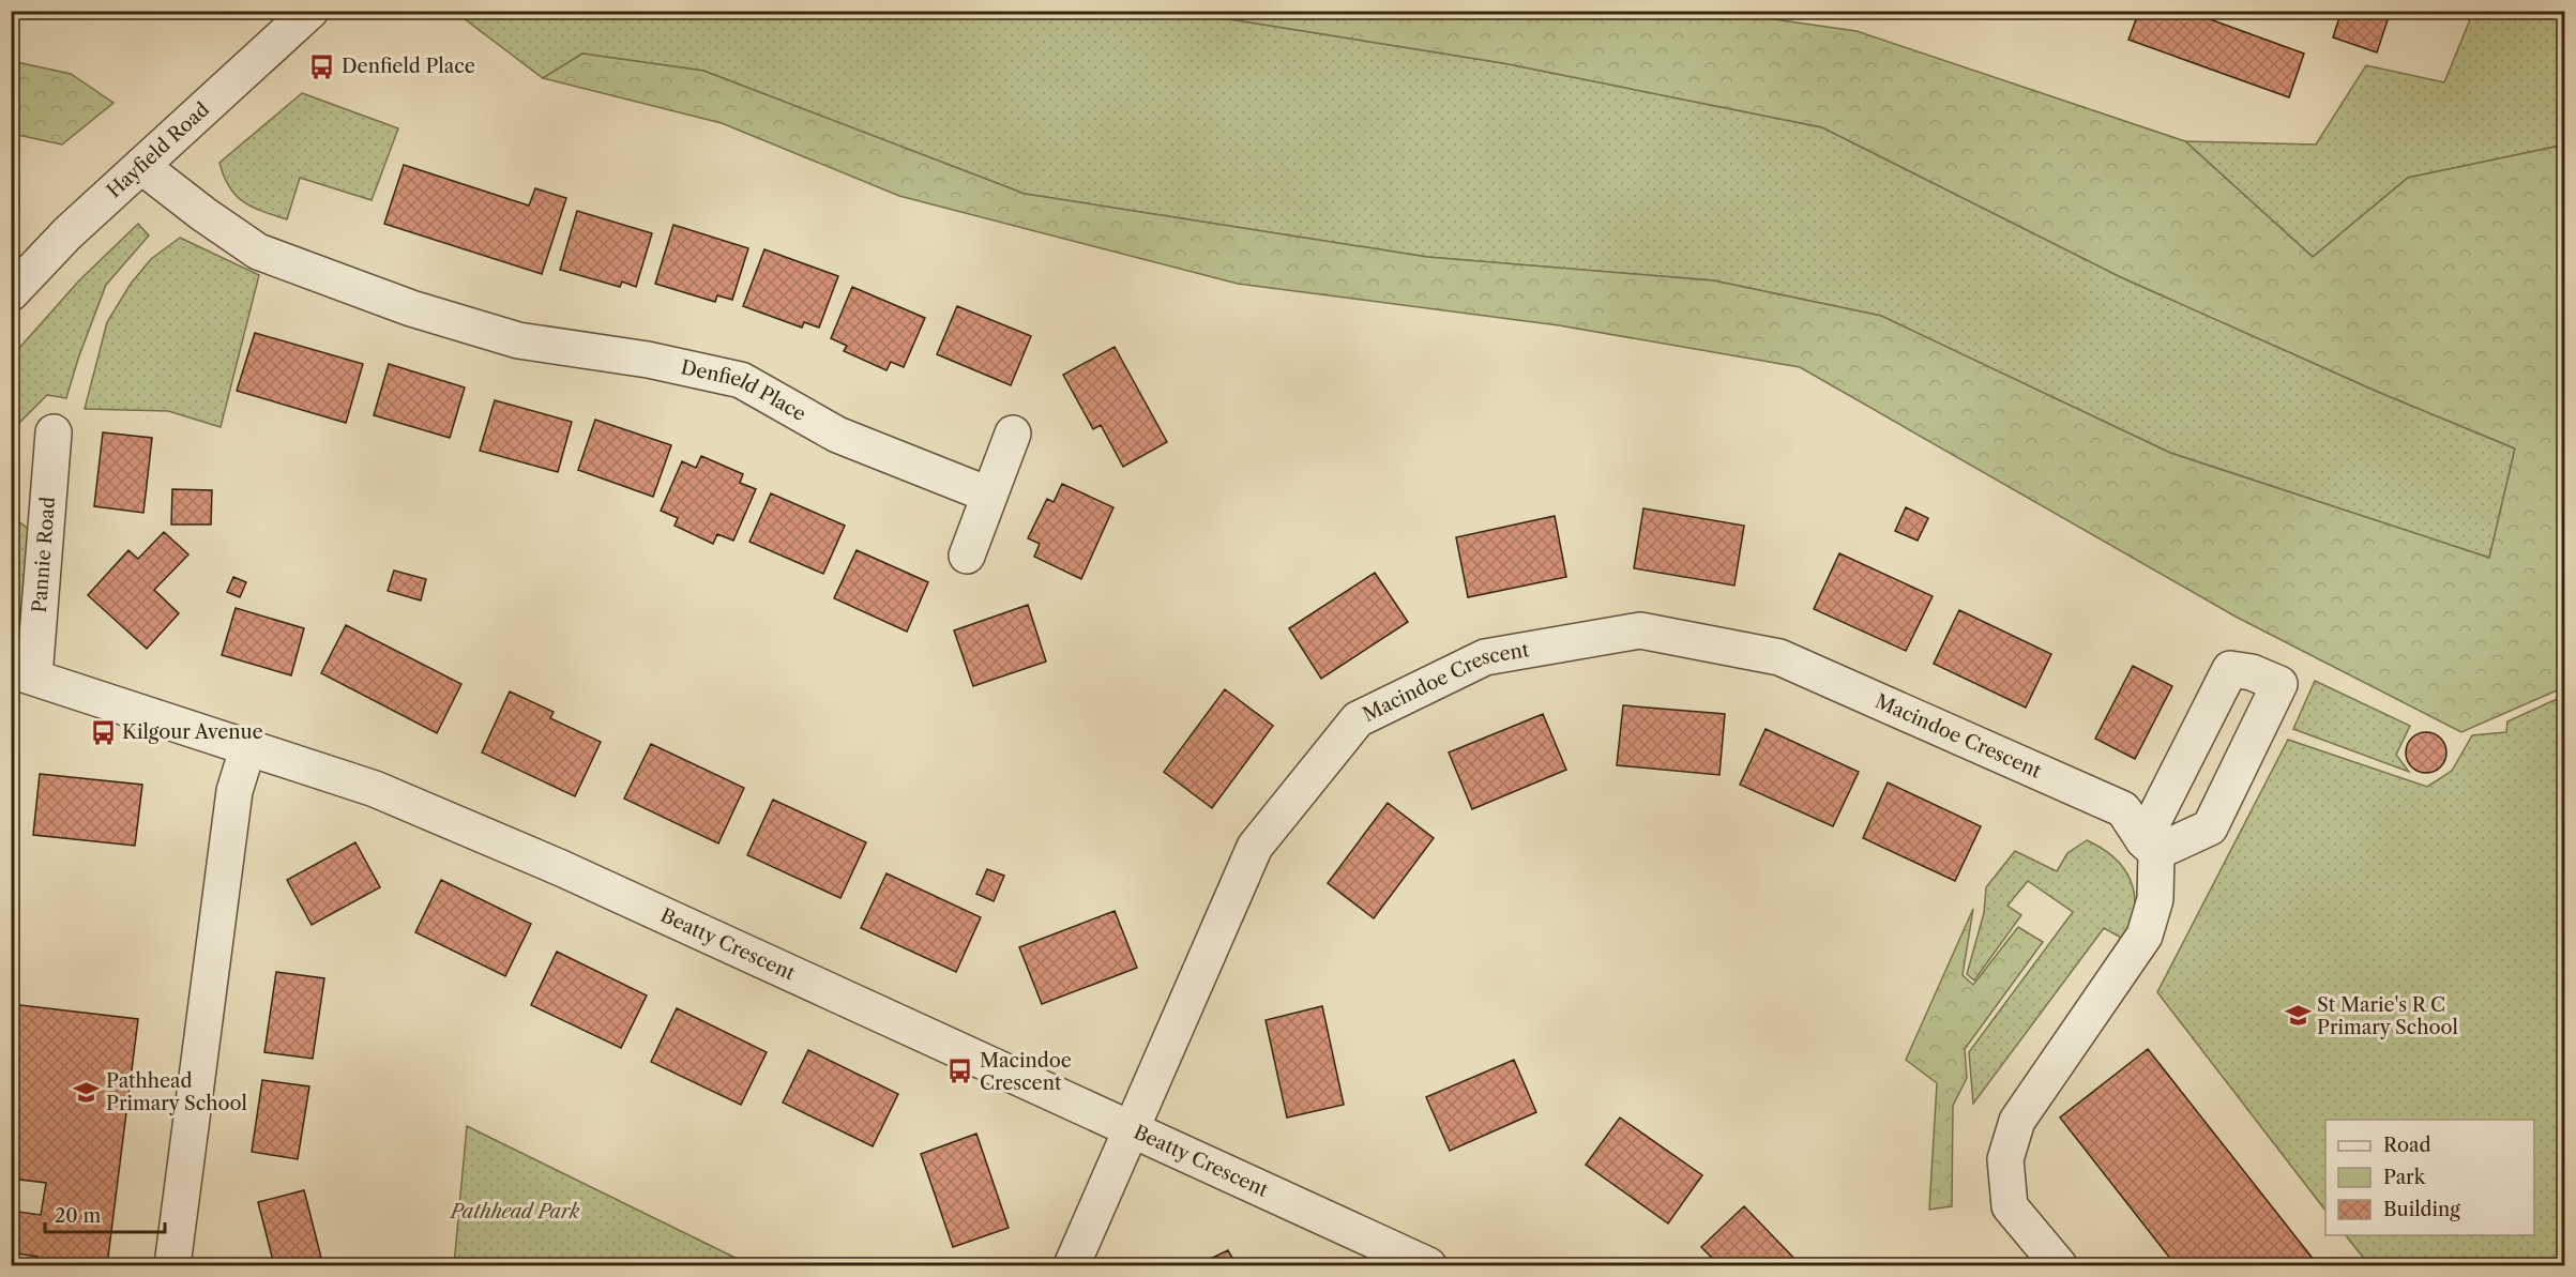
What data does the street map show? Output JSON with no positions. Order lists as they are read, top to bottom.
{
  "streets": {
    "street": [
      "Hayfield Road",
      "Denfield Place",
      "Pannie Road",
      "Macindoe Crescent",
      "Beatty Crescent"
    ]
  },
  "crossings": [
    ["Hayfield Road", "Denfield Place"],
    ["Pannie Road", "Beatty Crescent"],
    ["Macindoe Crescent", "Beatty Crescent"]
  ],
  "parks": ["Pathhead Park"],
  "places": {
    "bus stop": ["Denfield Place", "Kilgour Avenue", "Macindoe Crescent"],
    "school or university": ["St Marie's R C Primary School", "Pathhead Primary School"]
  },
  "legend": ["Road", "Park", "Building"],
  "scale_bar": "20 m"
}
